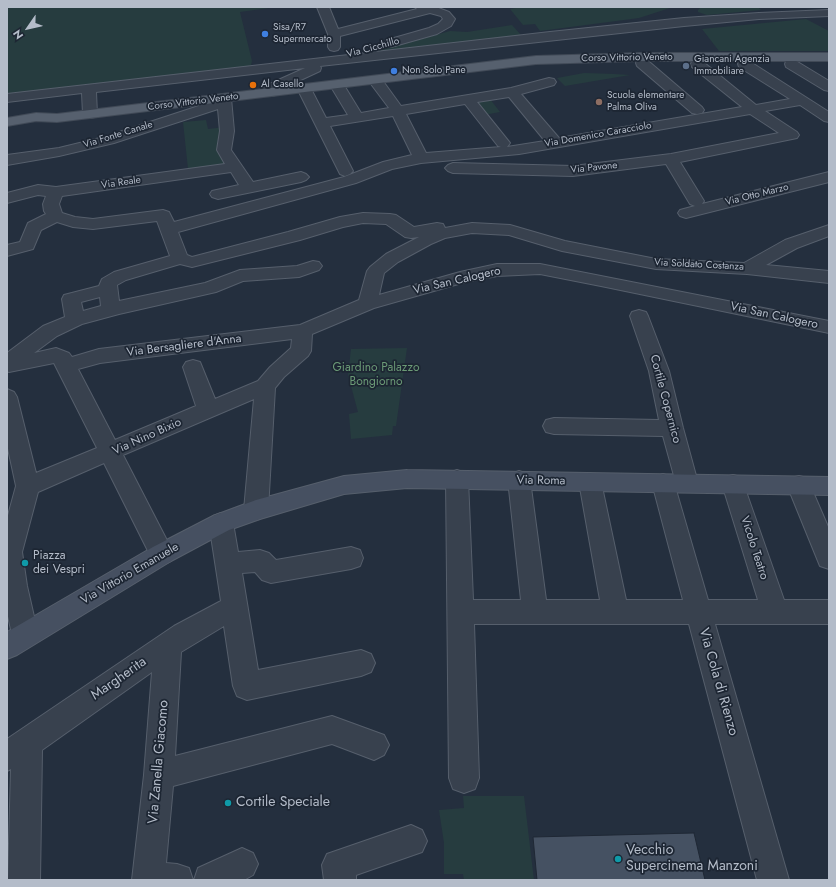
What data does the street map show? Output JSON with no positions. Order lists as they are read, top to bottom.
{
  "streets": {
    "main road": ["Corso Vittorio Veneto"],
    "street": [
      "Via Cicchillo",
      "Via Fonte Canale",
      "Via Domenico Caracciolo",
      "Via Pavone",
      "Via Reale",
      "Via Otto Marzo",
      "Via Soldato Costanza",
      "Via San Calogero",
      "Via Bersagliere d'Anna",
      "Cortile Copernico",
      "Via Nino Bixio",
      "Via Roma",
      "Vicolo Teatro",
      "Via Vittorio Emanuele",
      "Margherita",
      "Via Cola di Rienzo",
      "Via Zanella Giacomo"
    ]
  },
  "crossings": [
    ["Via Cicchillo", "Corso Vittorio Veneto"],
    ["Corso Vittorio Veneto", "Via Fonte Canale"],
    ["Via Domenico Caracciolo", "Via Pavone"],
    ["Via San Calogero", "Via Bersagliere d'Anna"],
    ["Cortile Copernico", "Via Roma"],
    ["Cortile Copernico", "Via Cola di Rienzo"],
    ["Via Roma", "Vicolo Teatro"],
    ["Via Roma", "Via Vittorio Emanuele"],
    ["Via Roma", "Via Cola di Rienzo"],
    ["Margherita", "Via Zanella Giacomo"]
  ],
  "parks": ["Giardino Palazzo Bongiorno"],
  "places": [
    "Sisa/R7 Supermercato",
    "Giancani Agenzia Immobiliare",
    "Non Solo Pane",
    "Al Casello",
    "Scuola elementare Palma Oliva",
    "Piazza dei Vespri",
    "Cortile Speciale",
    "Vecchio Supercinema Manzoni"
  ],
  "north": "bottom left"
}
